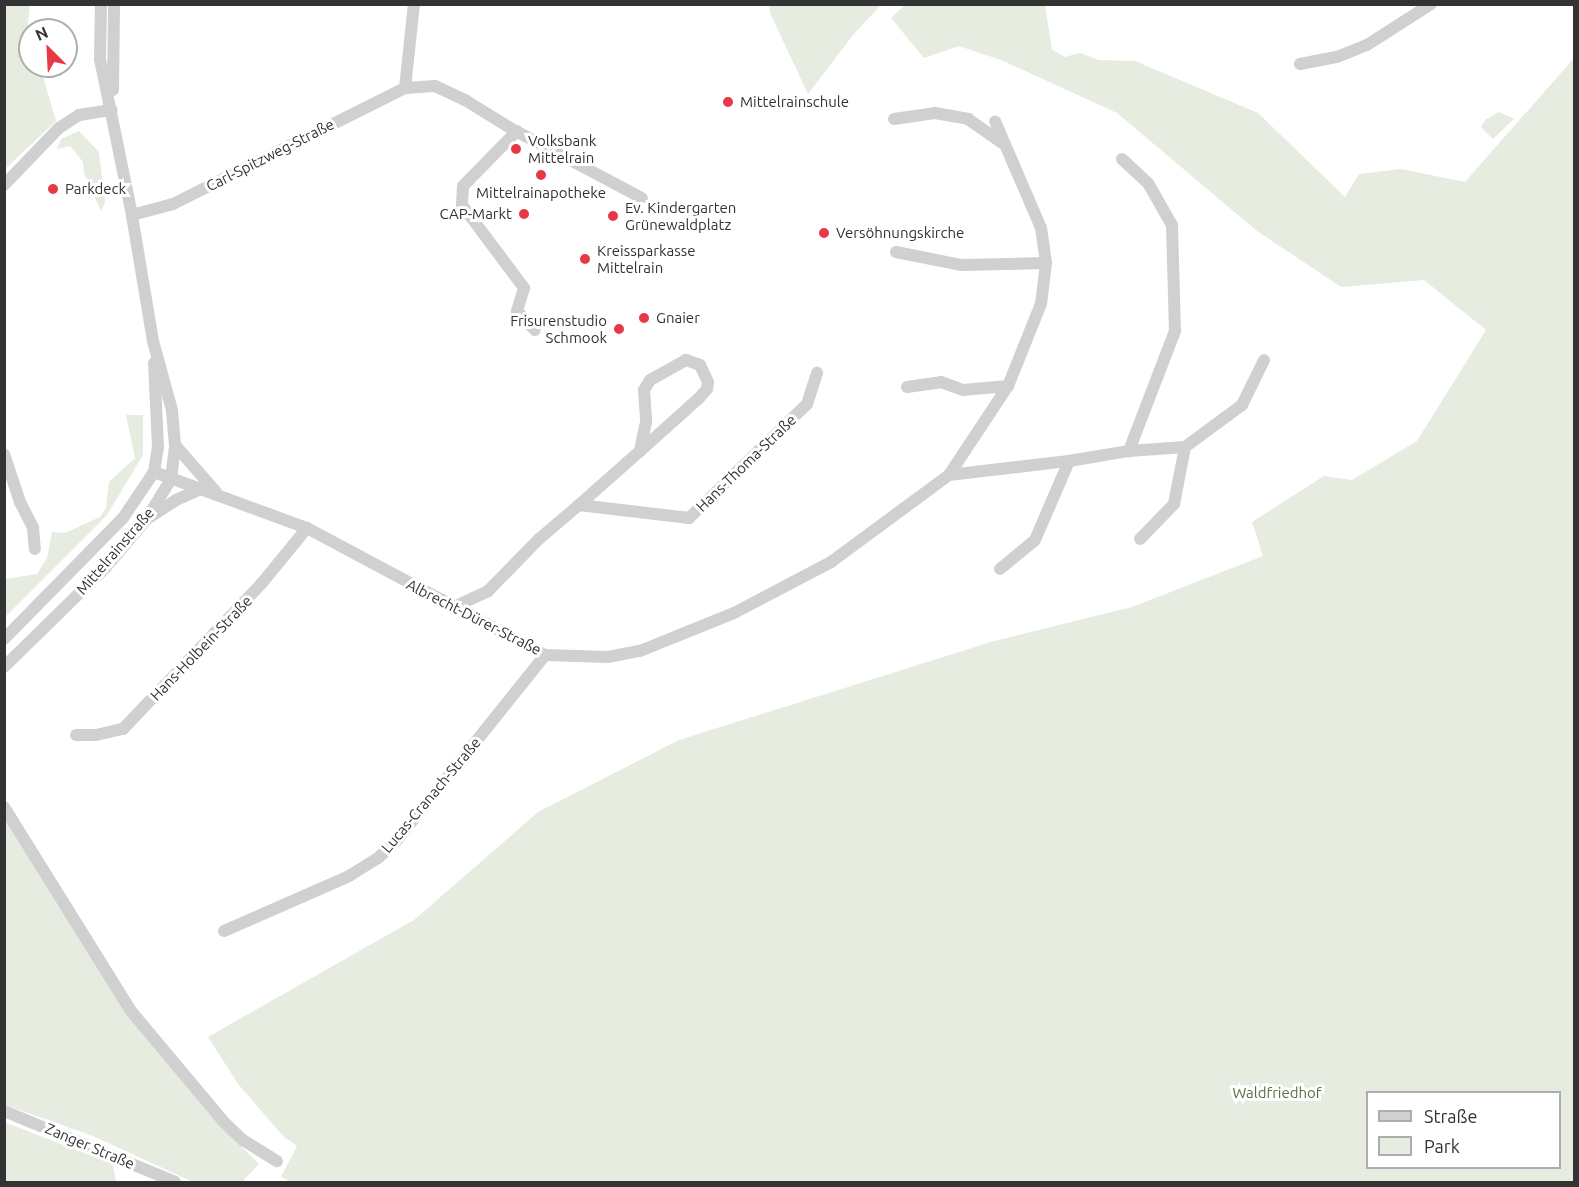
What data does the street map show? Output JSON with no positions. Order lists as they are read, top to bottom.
{
  "streets": {
    "street": [
      "Carl-Spitzweg-Straße",
      "Hans-Thoma-Straße",
      "Mittelrainstraße",
      "Albrecht-Dürer-Straße",
      "Hans-Holbein-Straße",
      "Lucas-Cranach-Straße",
      "Zanger Straße"
    ]
  },
  "crossings": [
    ["Carl-Spitzweg-Straße", "Mittelrainstraße"],
    ["Mittelrainstraße", "Albrecht-Dürer-Straße"],
    ["Albrecht-Dürer-Straße", "Hans-Holbein-Straße"],
    ["Albrecht-Dürer-Straße", "Lucas-Cranach-Straße"]
  ],
  "parks": ["Waldfriedhof"],
  "places": [
    "Mittelrainschule",
    "Volksbank Mittelrain",
    "Mittelrainapotheke",
    "Parkdeck",
    "CAP-Markt",
    "Ev. Kindergarten Grünewaldplatz",
    "Versöhnungskirche",
    "Kreissparkasse Mittelrain",
    "Gnaier",
    "Frisurenstudio Schmook"
  ],
  "legend": ["Straße", "Park"],
  "north": "top left"
}
